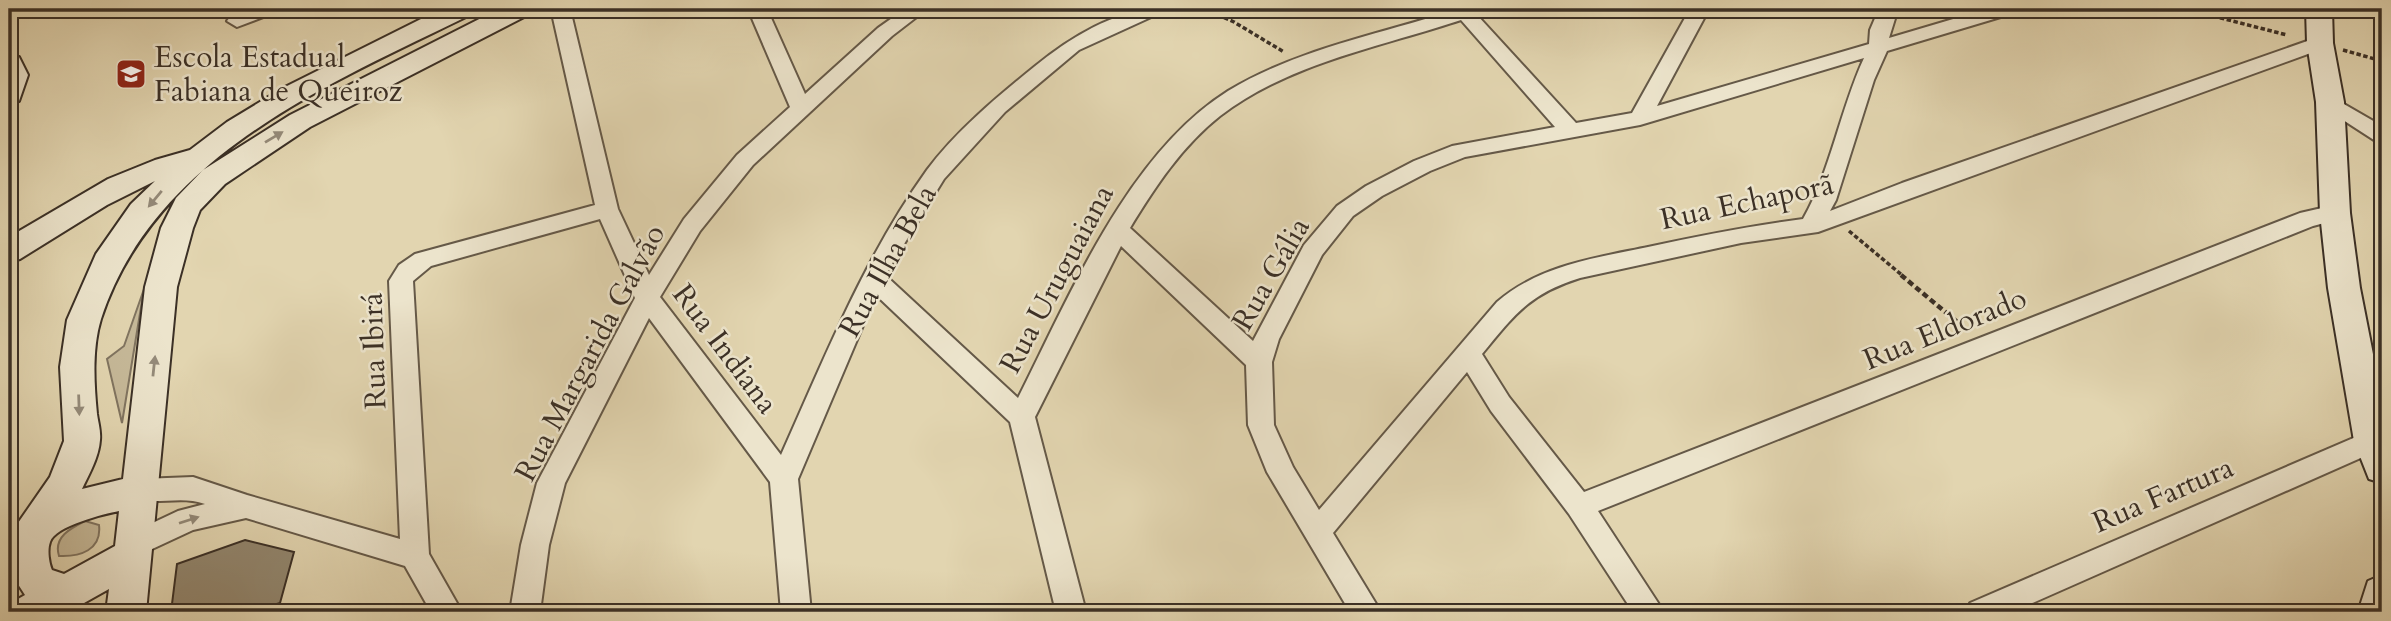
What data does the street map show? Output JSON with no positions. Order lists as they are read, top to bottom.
{
  "streets": {
    "street": [
      "Rua Echaporã",
      "Rua Ilha Bela",
      "Rua Gália",
      "Rua Uruguaiana",
      "Rua Eldorado",
      "Rua Indiana",
      "Rua Ibirá",
      "Rua Margarida Galvão",
      "Rua Fartura"
    ]
  },
  "crossings": [
    ["Rua Echaporã", "Rua Gália"],
    ["Rua Ilha Bela", "Rua Indiana"],
    ["Rua Indiana", "Rua Ibirá"],
    ["Rua Indiana", "Rua Margarida Galvão"]
  ],
  "places": {
    "school or university": ["Escola Estadual Fabiana de Queiroz"]
  }
}
